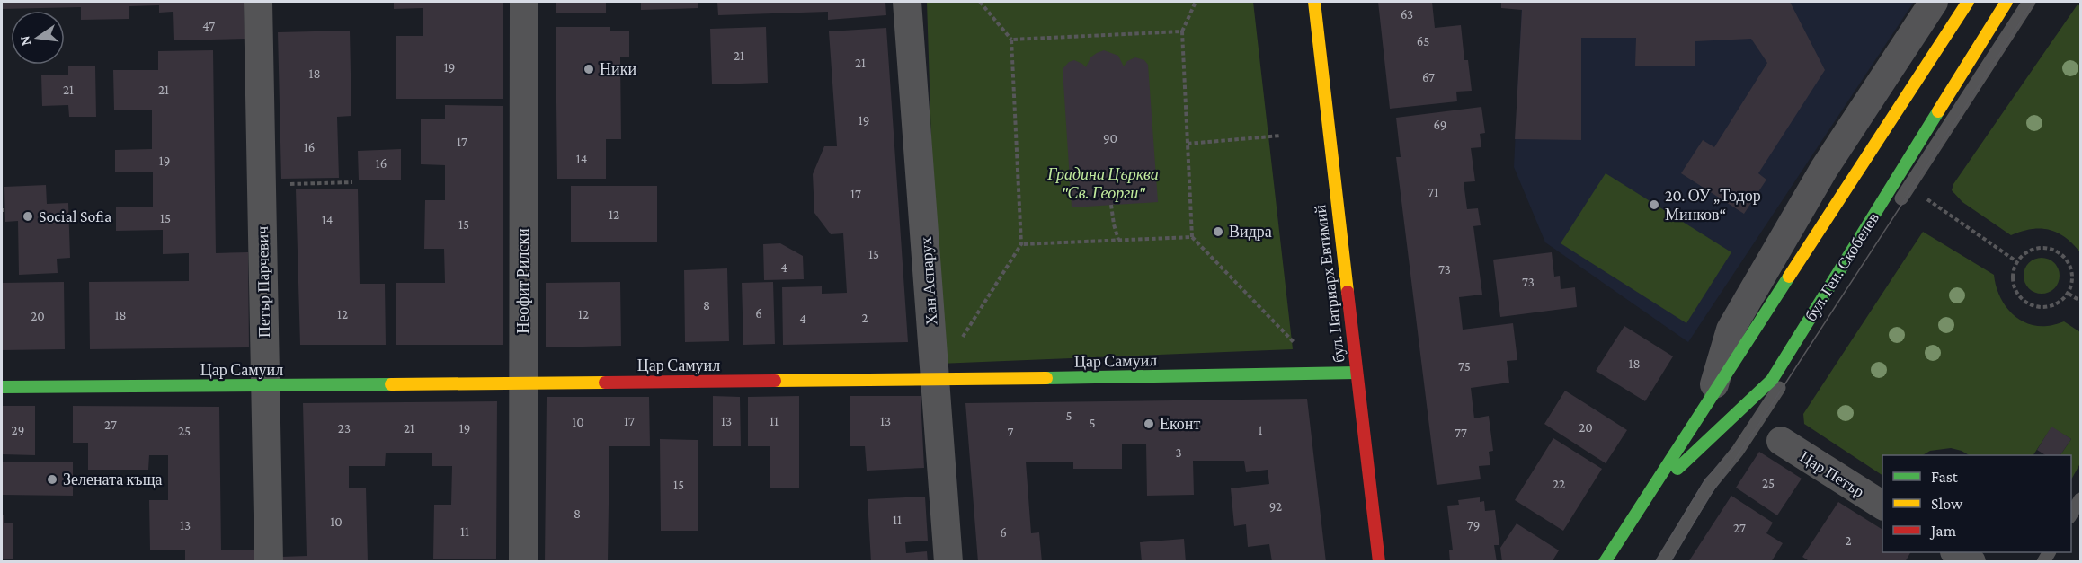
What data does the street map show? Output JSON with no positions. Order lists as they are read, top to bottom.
{
  "streets": {
    "main road": ["бул. Ген. Скобелев", "бул. Патриарх Евтимий", "Цар Самуил"],
    "street": [
      "Неофит Рилски",
      "Хан Аспарух",
      "Петър Парчевич",
      "Цар Петър"
    ]
  },
  "crossings": [
    ["Неофит Рилски", "Цар Самуил"],
    ["Хан Аспарух", "Цар Самуил"],
    ["Петър Парчевич", "Цар Самуил"],
    ["бул. Патриарх Евтимий", "Цар Самуил"]
  ],
  "parks": ["Градина Църква \"Св. Георги\""],
  "places": [
    "Ники",
    "20. ОУ „Тодор Минков“",
    "Social Sofia",
    "Видра",
    "Еконт",
    "Зелената къща"
  ],
  "house_numbers": [
    "63",
    "47",
    "65",
    "21",
    "21",
    "19",
    "18",
    "67",
    "21",
    "21",
    "19",
    "69",
    "90",
    "17",
    "16",
    "14",
    "19",
    "16",
    "71",
    "17",
    "12",
    "15",
    "14",
    "15",
    "15",
    "4",
    "73",
    "73",
    "8",
    "6",
    "12",
    "12",
    "18",
    "20",
    "2",
    "4",
    "18",
    "75",
    "5",
    "17",
    "13",
    "11",
    "13",
    "10",
    "5",
    "27",
    "20",
    "23",
    "21",
    "19",
    "29",
    "1",
    "25",
    "7",
    "77",
    "3",
    "25",
    "22",
    "15",
    "92",
    "8",
    "11",
    "10",
    "13",
    "79",
    "27",
    "11",
    "6",
    "2"
  ],
  "legend": ["Fast", "Slow", "Jam"],
  "north": "left"
}
